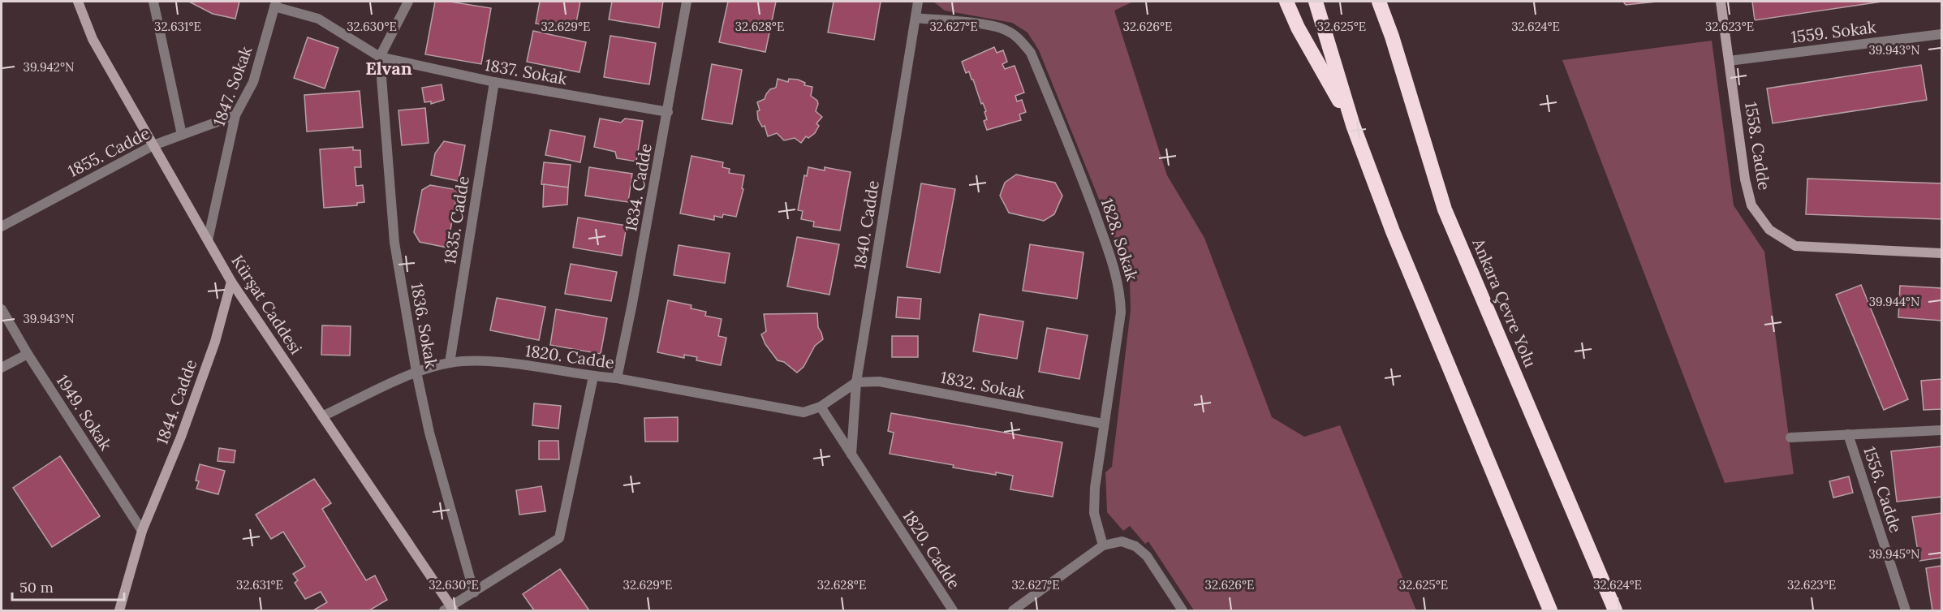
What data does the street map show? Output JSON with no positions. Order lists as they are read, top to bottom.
{
  "streets": {
    "highway": ["Ankara Çevre Yolu"],
    "street": [
      "1559. Sokak",
      "1837. Sokak",
      "1847. Sokak",
      "1558. Cadde",
      "1855. Cadde",
      "1834. Cadde",
      "1835. Cadde",
      "1840. Cadde",
      "1828. Sokak",
      "Kürşat Caddesi",
      "1836. Sokak",
      "1820. Cadde",
      "1832. Sokak",
      "1844. Cadde",
      "1949. Sokak",
      "1556. Cadde"
    ]
  },
  "crossings": [
    ["1559. Sokak", "1558. Cadde"],
    ["1837. Sokak", "1847. Sokak"],
    ["1837. Sokak", "1834. Cadde"],
    ["1837. Sokak", "1835. Cadde"],
    ["1837. Sokak", "1836. Sokak"],
    ["1847. Sokak", "1855. Cadde"],
    ["1847. Sokak", "Kürşat Caddesi"],
    ["1855. Cadde", "Kürşat Caddesi"],
    ["1834. Cadde", "1820. Cadde"],
    ["1835. Cadde", "1820. Cadde"],
    ["1840. Cadde", "1828. Sokak"],
    ["1840. Cadde", "1820. Cadde"],
    ["1840. Cadde", "1832. Sokak"],
    ["1828. Sokak", "1832. Sokak"],
    ["Kürşat Caddesi", "1820. Cadde"],
    ["Kürşat Caddesi", "1844. Cadde"],
    ["1836. Sokak", "1820. Cadde"],
    ["1820. Cadde", "1832. Sokak"],
    ["1844. Cadde", "1949. Sokak"]
  ],
  "districts": ["Elvan"],
  "scale_bar": "50 m",
  "coordinates": [
    "32.631°E",
    "32.630°E",
    "32.629°E",
    "32.628°E",
    "32.627°E",
    "32.626°E",
    "32.625°E",
    "32.624°E",
    "32.623°E",
    "39.943°N",
    "39.942°N",
    "39.944°N",
    "39.945°N"
  ]
}
